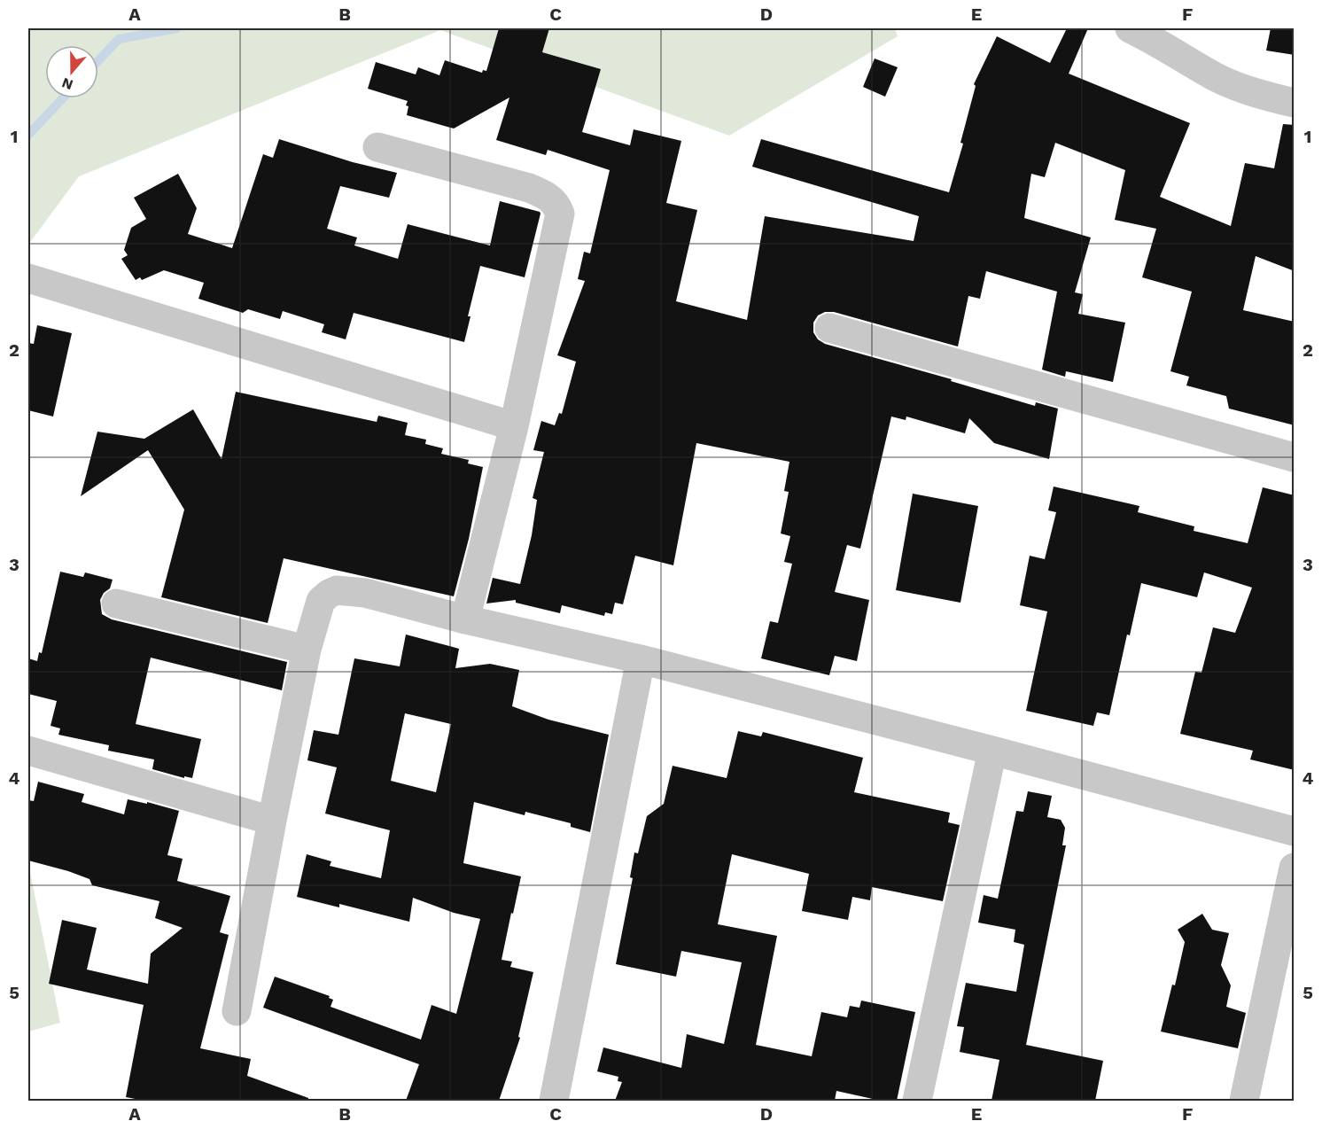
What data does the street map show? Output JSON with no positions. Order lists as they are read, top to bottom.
{
  "north": "bottom",
  "grid": {
    "columns": [
      "A",
      "B",
      "C",
      "D",
      "E",
      "F"
    ],
    "rows": [
      "1",
      "2",
      "3",
      "4",
      "5"
    ]
  }
}
